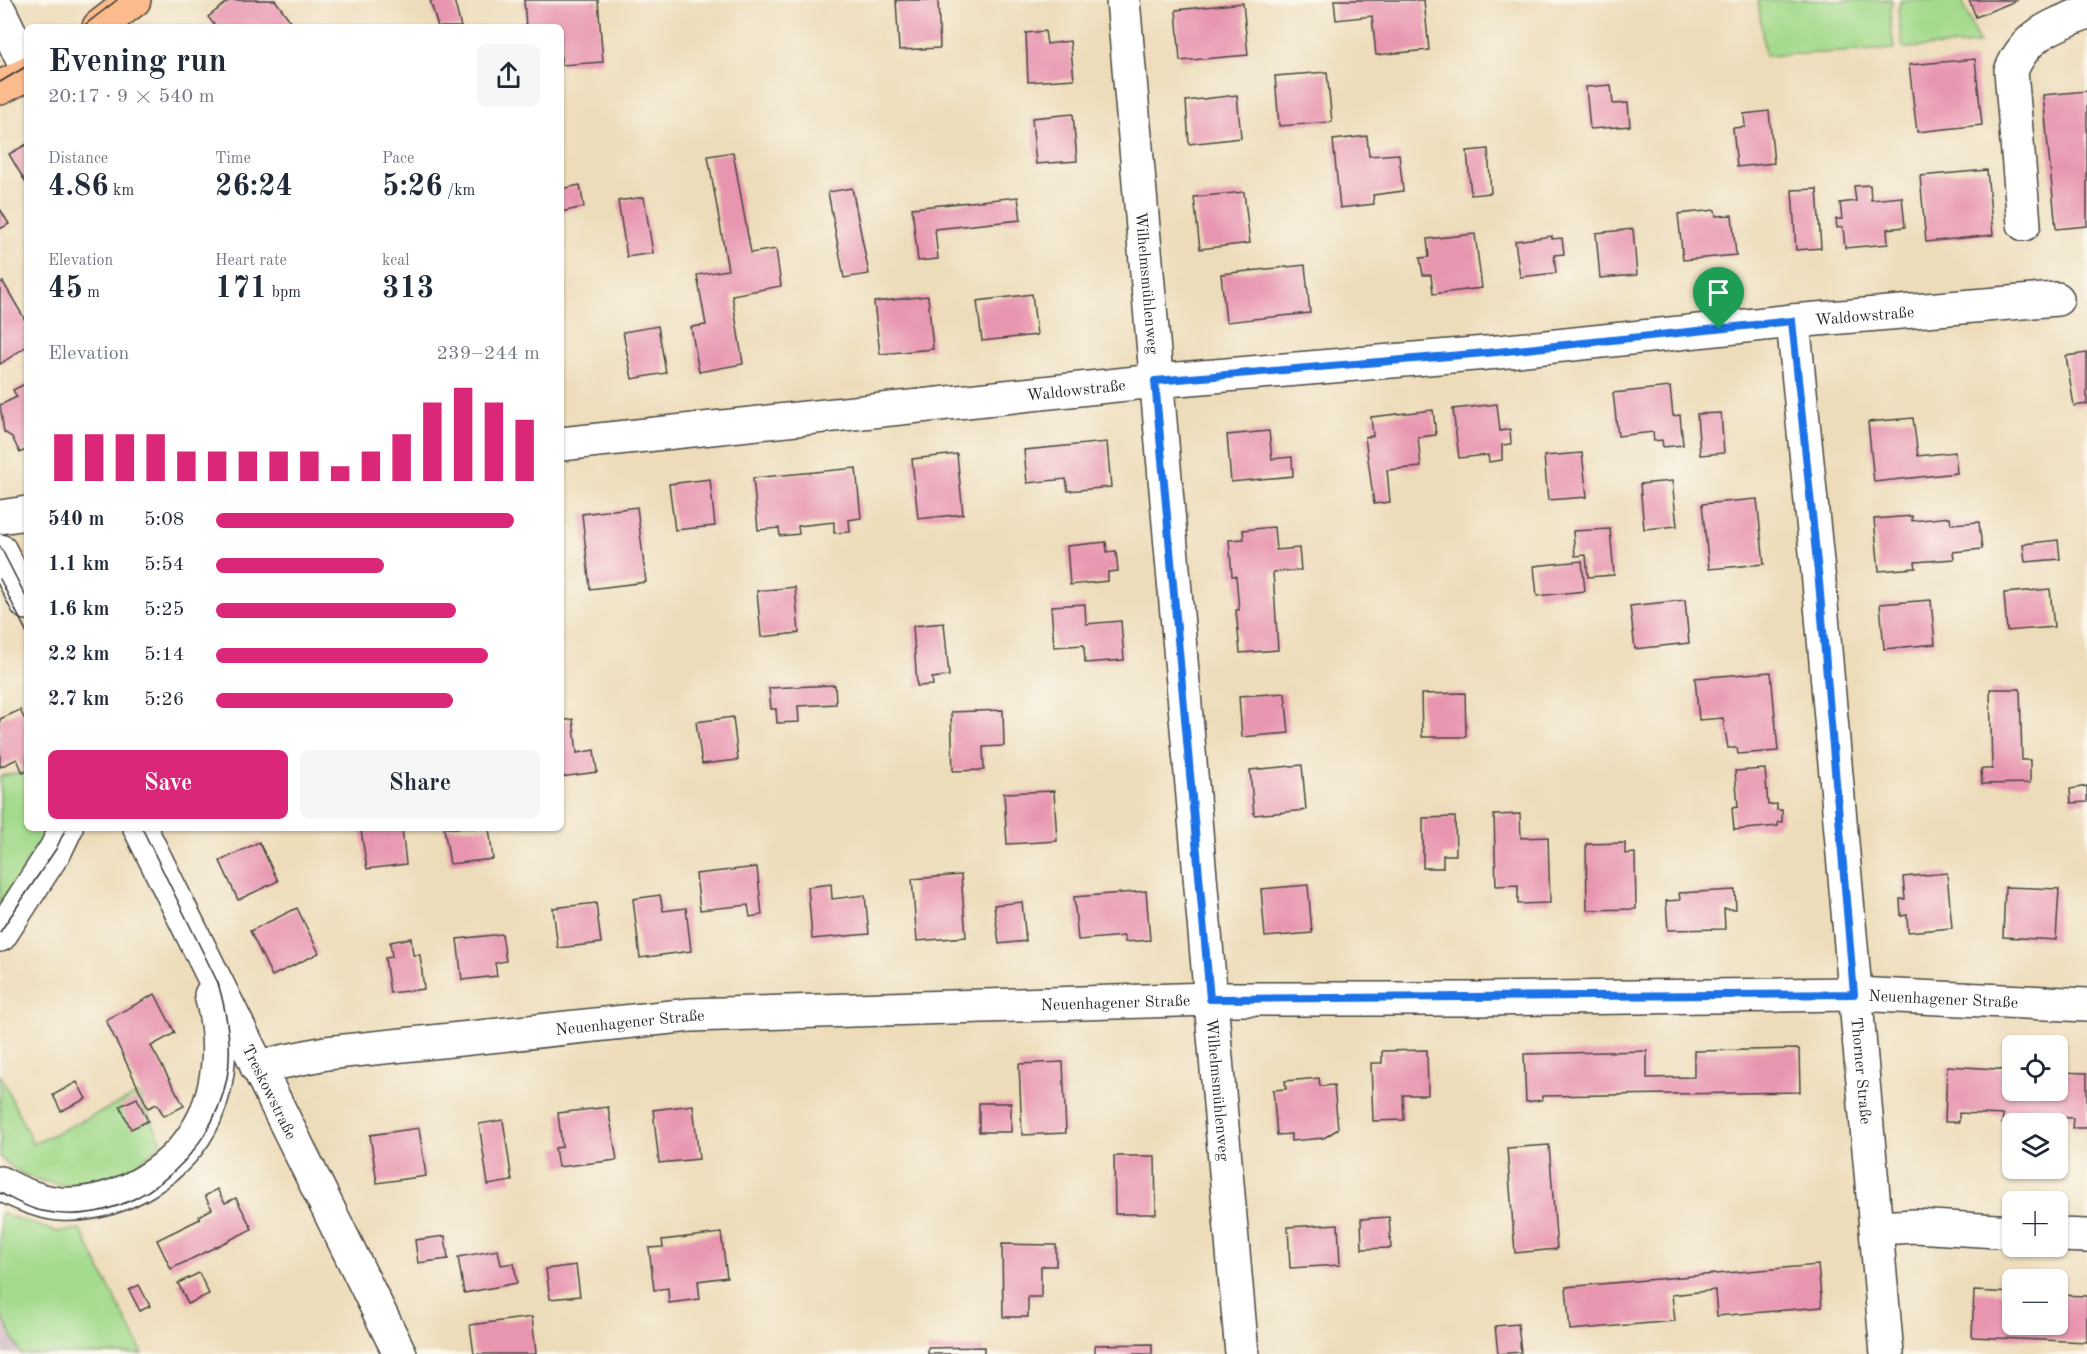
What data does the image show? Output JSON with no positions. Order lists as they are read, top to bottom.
{
  "streets": {
    "street": [
      "Wilhelmsmühlenweg",
      "Waldowstraße",
      "Neuenhagener Straße",
      "Thorner Straße",
      "Treskowstraße"
    ]
  },
  "crossings": [
    ["Wilhelmsmühlenweg", "Waldowstraße"],
    ["Wilhelmsmühlenweg", "Neuenhagener Straße"],
    ["Waldowstraße", "Thorner Straße"],
    ["Neuenhagener Straße", "Thorner Straße"],
    ["Neuenhagener Straße", "Treskowstraße"]
  ],
  "page": {
    "heading": ["Evening run", "20:17 · 9 × 540 m"],
    "stats": [
      ["Distance", "4.86 km"],
      ["Time", "26:24"],
      ["Pace", "5:26 /km"],
      ["Elevation", "45 m"],
      ["Heart rate", "171 bpm"],
      ["kcal", "313"]
    ],
    "chart": ["Elevation", "239–244 m"],
    "list": [
      {
        "name": "540 m",
        "note": "5:08"
      },
      {
        "name": "1.1 km",
        "note": "5:54"
      },
      {
        "name": "1.6 km",
        "note": "5:25"
      },
      {
        "name": "2.2 km",
        "note": "5:14"
      },
      {
        "name": "2.7 km",
        "note": "5:26"
      }
    ],
    "buttons": ["Save", "Share"],
    "map_buttons": ["+", "−"]
  }
}
